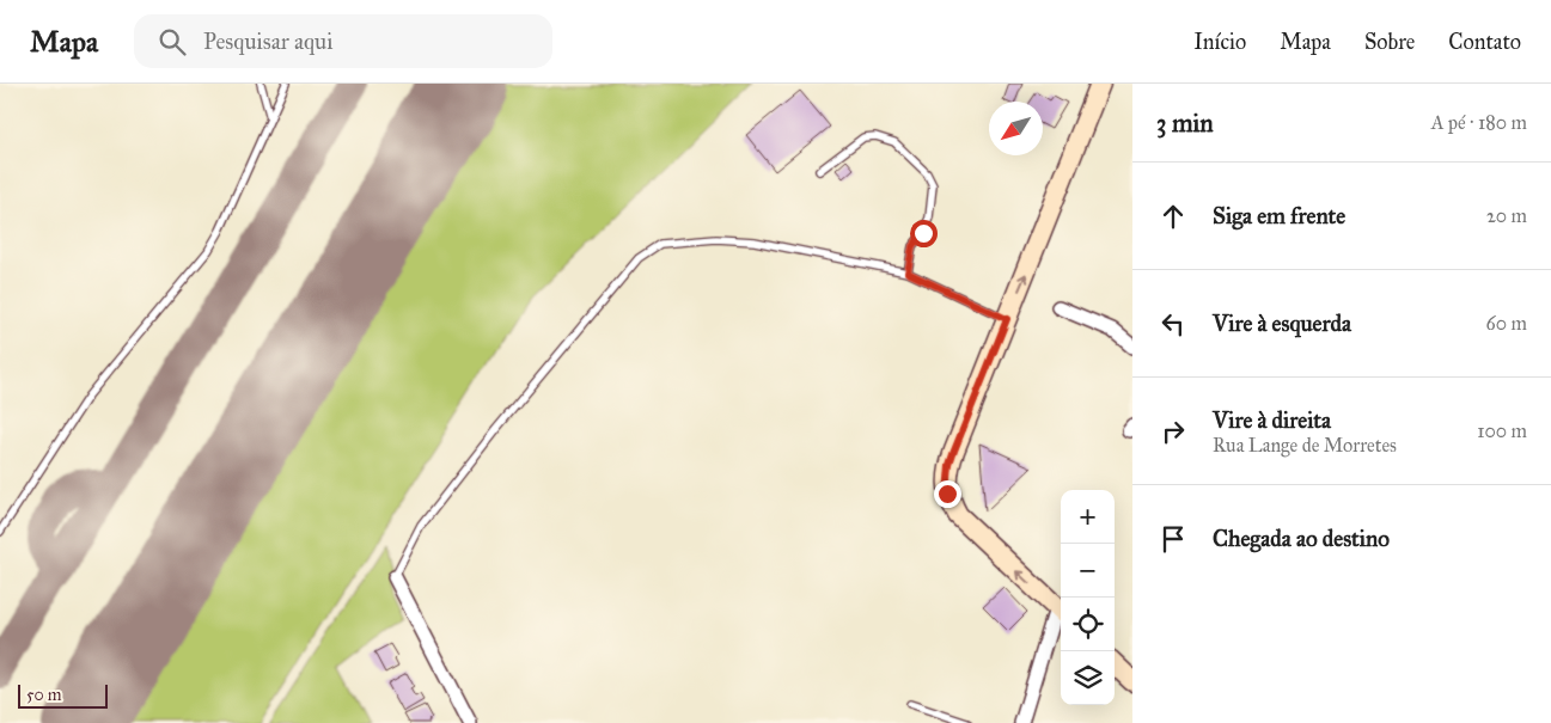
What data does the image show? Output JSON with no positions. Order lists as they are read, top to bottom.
{
  "scale_bar": "50 m",
  "north": "bottom left",
  "page": {
    "header": "Mapa",
    "search": "Pesquisar aqui",
    "nav": [
      "Início",
      "Mapa",
      "Sobre",
      "Contato"
    ],
    "heading": ["3 min", "A pé · 180 m"],
    "list": [
      ["Siga em frente", "20 m"],
      ["Vire à esquerda", "60 m"],
      ["Vire à direita", "Rua Lange de Morretes", "100 m"],
      "Chegada ao destino"
    ],
    "map_buttons": ["+", "−"],
    "scale": "50 m"
  }
}
